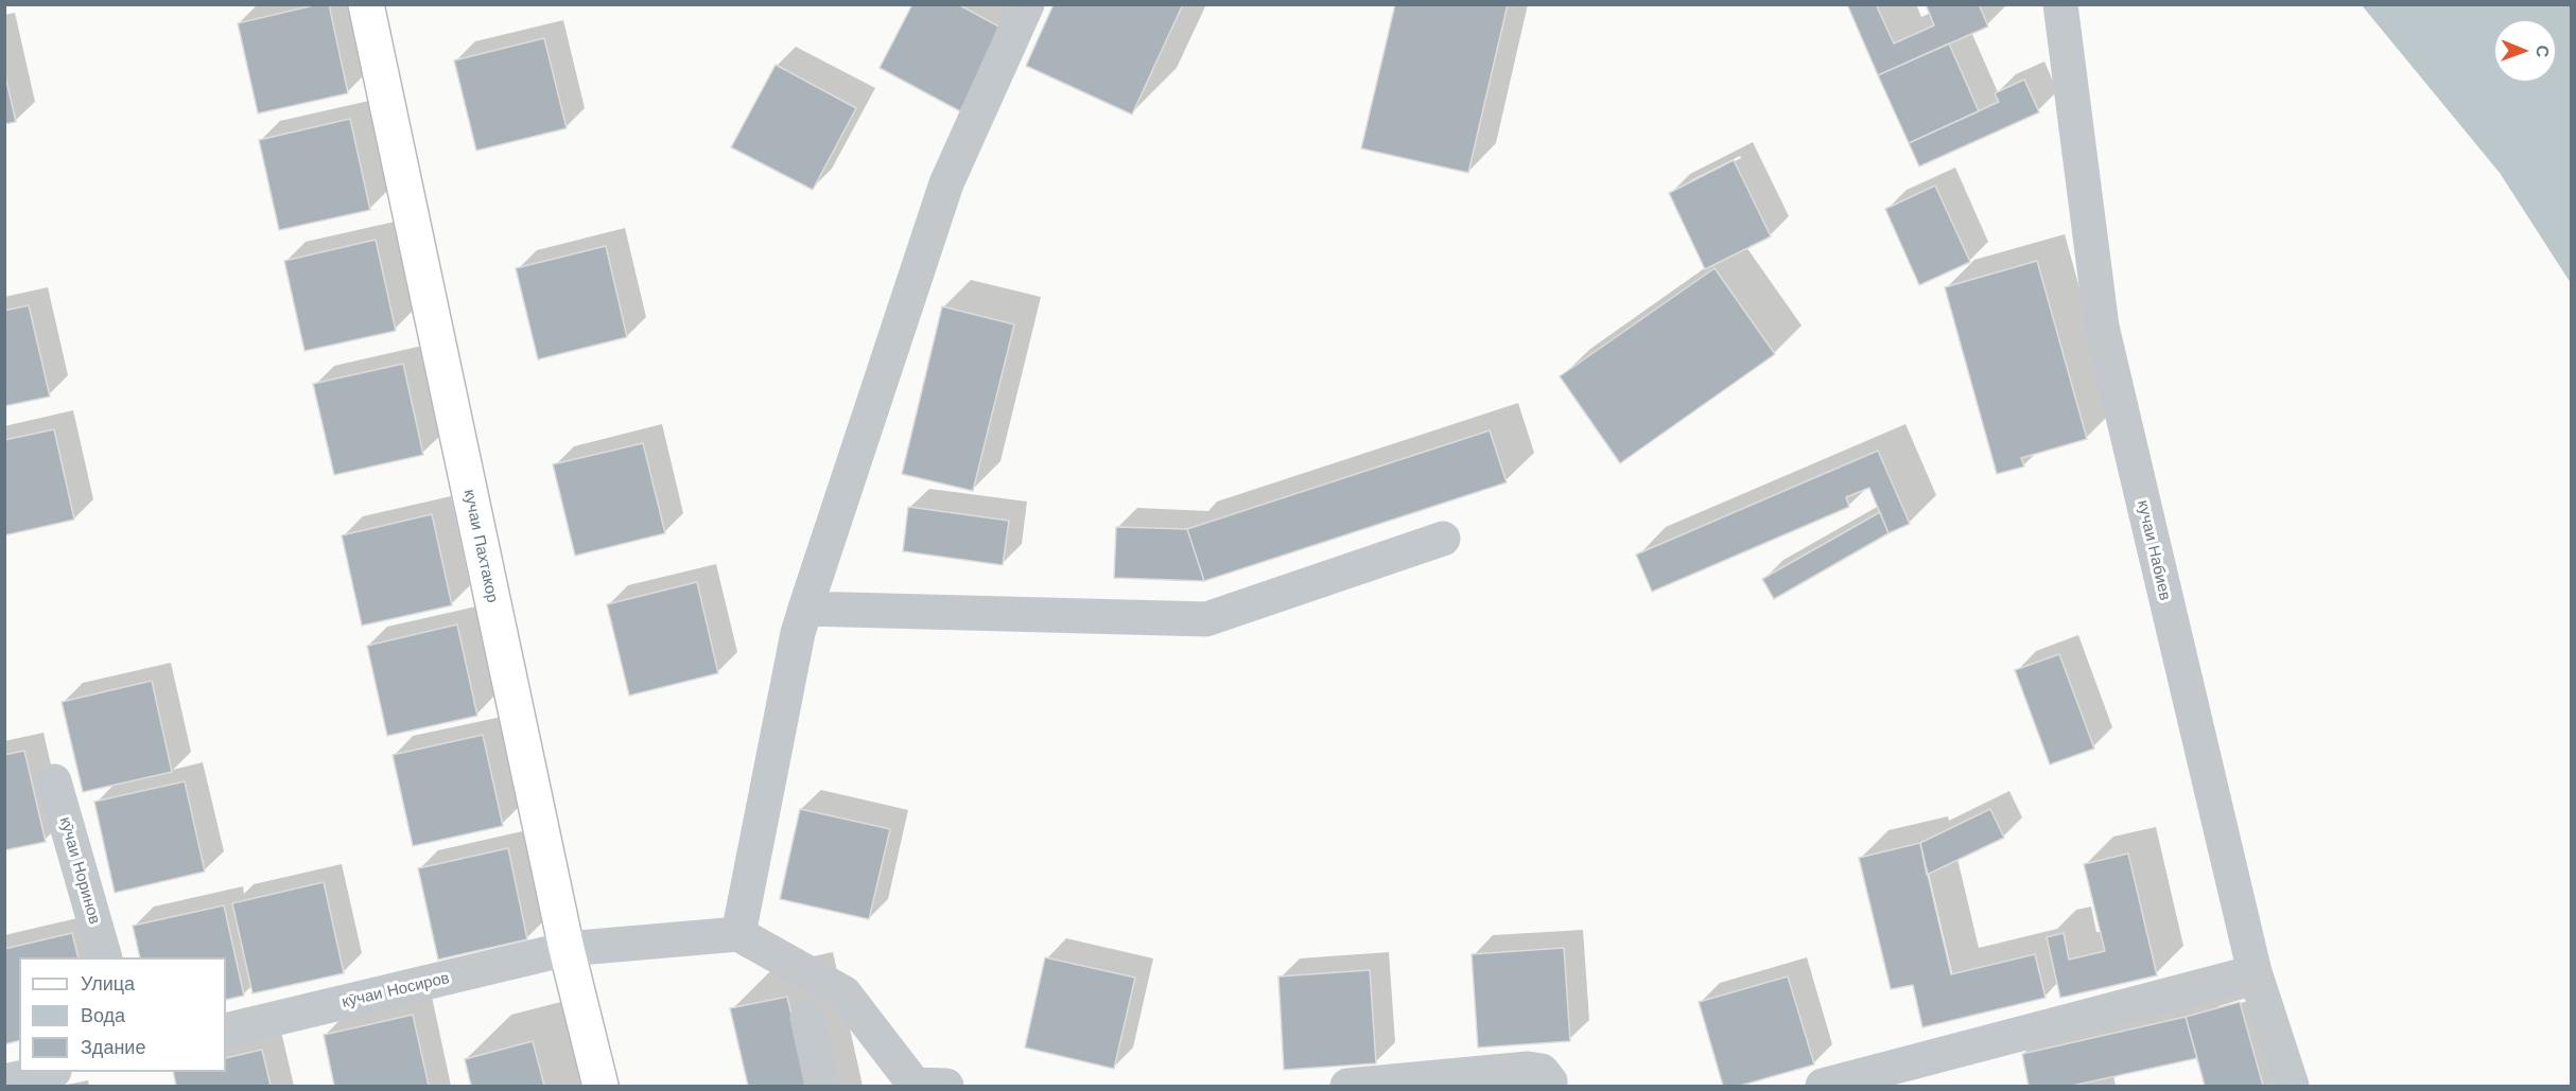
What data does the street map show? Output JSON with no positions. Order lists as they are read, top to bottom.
{
  "streets": {
    "main road": ["кучаи Пахтакор"],
    "street": ["кучаи Набиев", "кӯчаи Норинов", "кӯчаи Носиров"]
  },
  "crossings": [
    ["кучаи Пахтакор", "кӯчаи Носиров"]
  ],
  "legend": ["Улица", "Вода", "Здание"],
  "north": "right"
}
